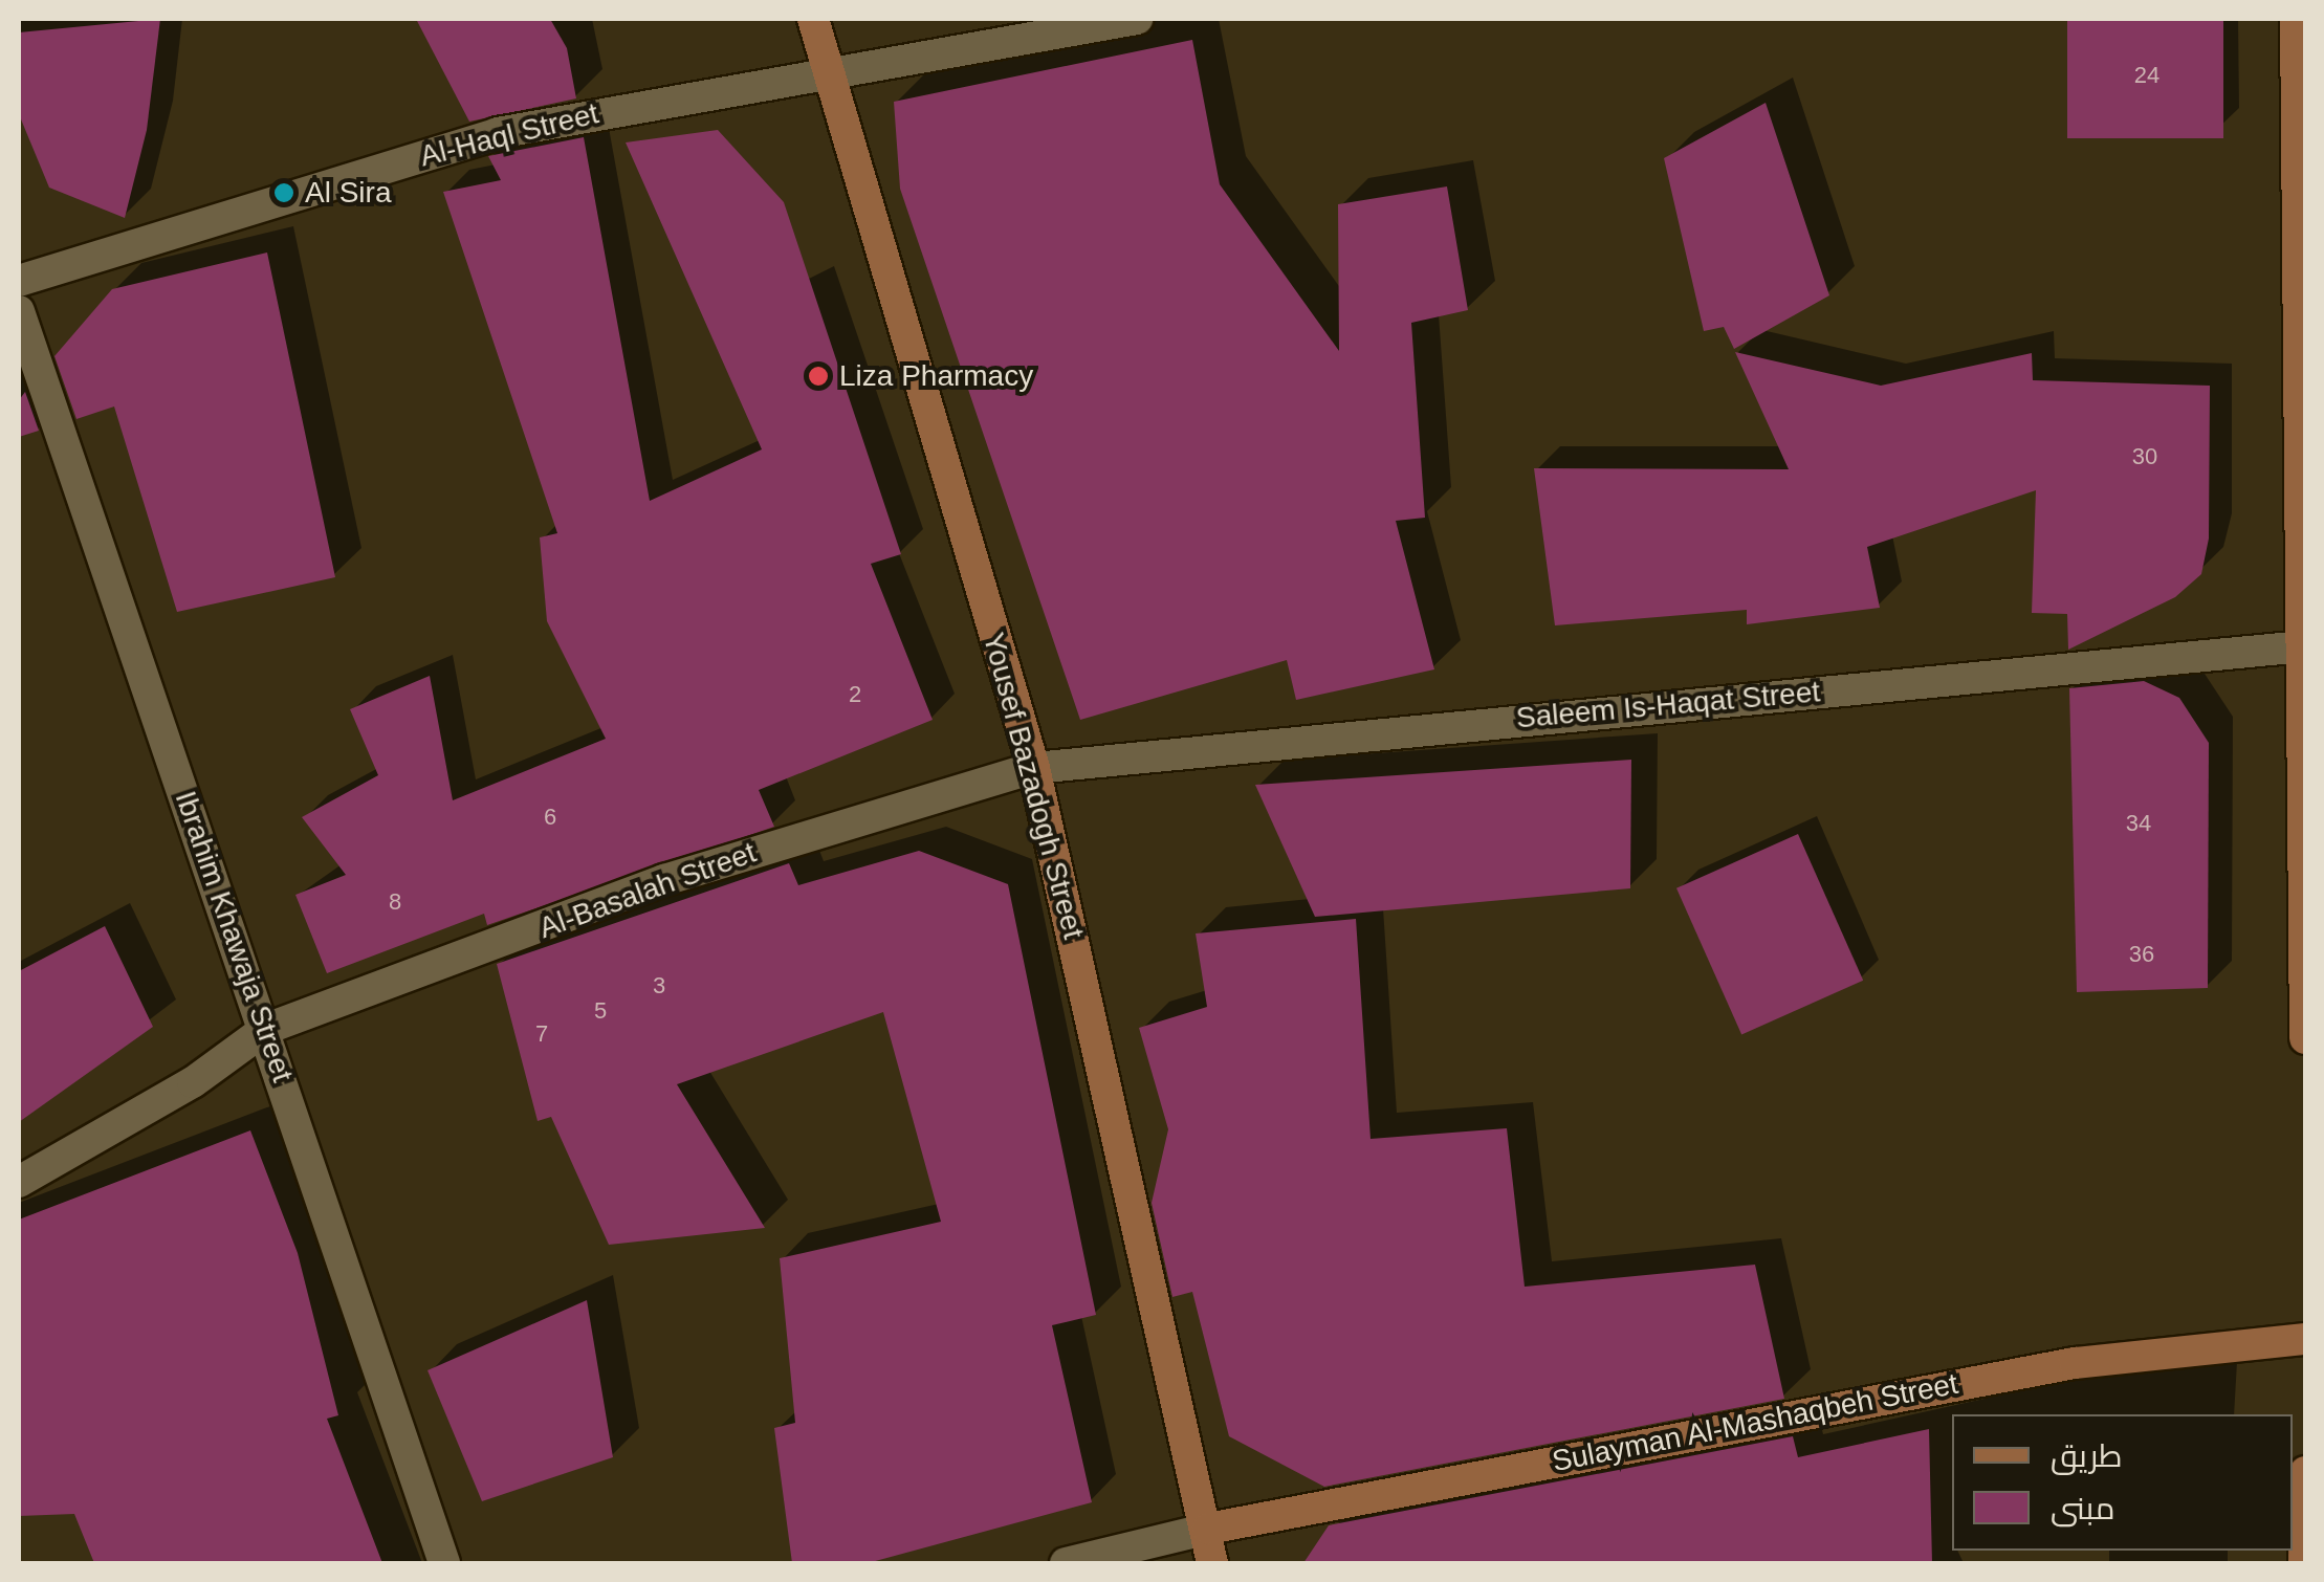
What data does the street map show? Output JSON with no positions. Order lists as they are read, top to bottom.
{
  "streets": {
    "main road": ["Yousef Bazadogh Street", "Sulayman Al-Mashaqbeh Street"],
    "street": [
      "Al-Haql Street",
      "Saleem Is-Haqat Street",
      "Al-Basalah Street",
      "Ibrahim Khawaja Street"
    ]
  },
  "crossings": [
    ["Al-Haql Street", "Yousef Bazadogh Street"],
    ["Saleem Is-Haqat Street", "Yousef Bazadogh Street"],
    ["Saleem Is-Haqat Street", "Al-Basalah Street"],
    ["Yousef Bazadogh Street", "Al-Basalah Street"],
    ["Yousef Bazadogh Street", "Sulayman Al-Mashaqbeh Street"],
    ["Al-Basalah Street", "Ibrahim Khawaja Street"]
  ],
  "places": ["Al Sira", "Liza Pharmacy"],
  "house_numbers": [
    "24",
    "30",
    "2",
    "6",
    "34",
    "8",
    "36",
    "3",
    "5",
    "7"
  ],
  "legend": ["طريق", "مبنى"]
}
